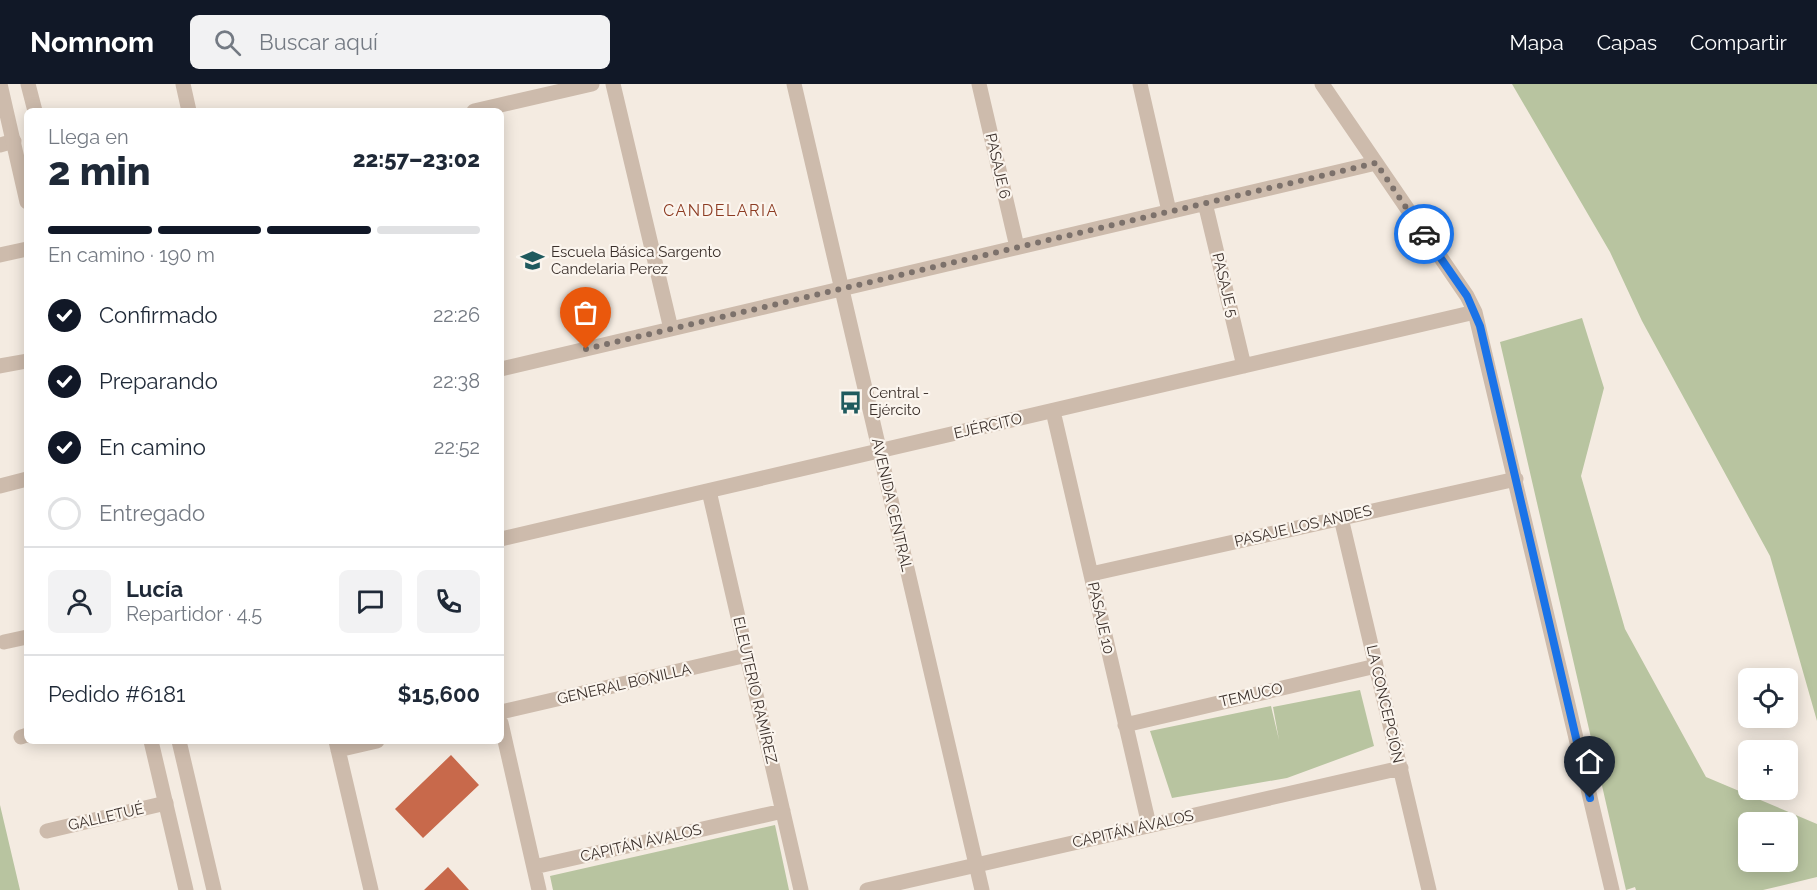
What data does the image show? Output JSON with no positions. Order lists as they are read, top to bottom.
{
  "streets": {
    "street": [
      "PASAJE 6",
      "PASAJE 5",
      "EJÉRCITO",
      "AVENIDA CENTRAL",
      "PASAJE LOS ANDES",
      "PASAJE 10",
      "GENERAL BONILLA",
      "ELEUTERIO RAMÍREZ",
      "TEMUCO",
      "LA CONCEPCIÓN",
      "GALLETUÉ",
      "CAPITÁN ÁVALOS"
    ]
  },
  "crossings": [
    ["PASAJE 5", "EJÉRCITO"],
    ["EJÉRCITO", "AVENIDA CENTRAL"],
    ["EJÉRCITO", "PASAJE 10"],
    ["EJÉRCITO", "ELEUTERIO RAMÍREZ"],
    ["AVENIDA CENTRAL", "CAPITÁN ÁVALOS"],
    ["PASAJE LOS ANDES", "PASAJE 10"],
    ["PASAJE LOS ANDES", "LA CONCEPCIÓN"],
    ["PASAJE 10", "TEMUCO"],
    ["PASAJE 10", "CAPITÁN ÁVALOS"],
    ["GENERAL BONILLA", "ELEUTERIO RAMÍREZ"],
    ["ELEUTERIO RAMÍREZ", "CAPITÁN ÁVALOS"],
    ["TEMUCO", "LA CONCEPCIÓN"],
    ["LA CONCEPCIÓN", "CAPITÁN ÁVALOS"]
  ],
  "districts": ["CANDELARIA"],
  "places": {
    "school or university": ["Escuela Básica Sargento Candelaria Perez"],
    "bus stop": ["Central - Ejército"]
  },
  "page": {
    "header": "Nomnom",
    "search": "Buscar aquí",
    "nav": ["Mapa", "Capas", "Compartir"],
    "heading": ["2 min", "Llega en", "22:57–23:02"],
    "panel": [
      "Lucía",
      "Repartidor · 4.5",
      "Pedido #6181",
      "$15,600"
    ],
    "bar": "En camino · 190 m",
    "list": [
      ["Confirmado", "22:26"],
      ["Preparando", "22:38"],
      ["En camino", "22:52"],
      "Entregado"
    ],
    "map_buttons": ["+", "−"]
  }
}
